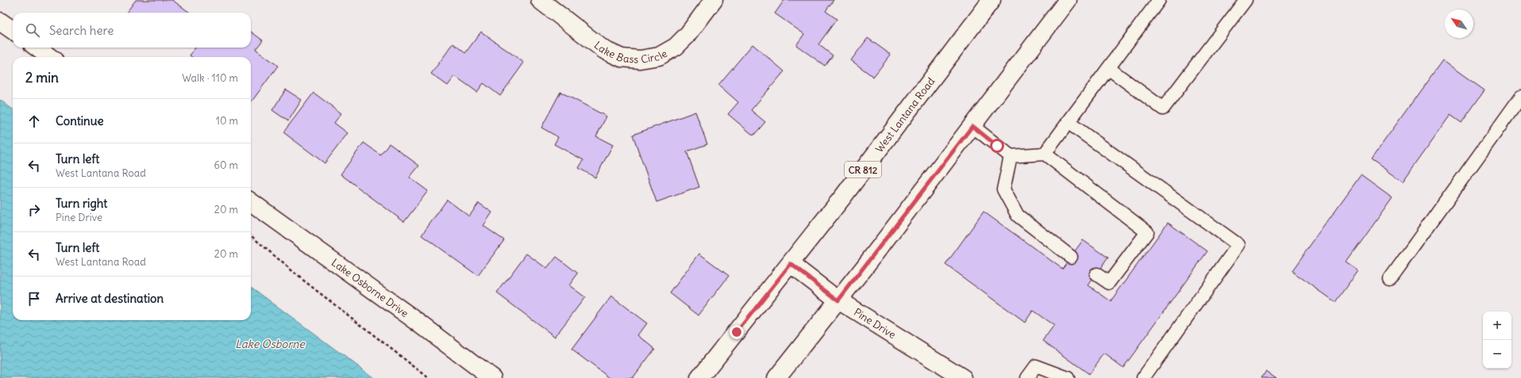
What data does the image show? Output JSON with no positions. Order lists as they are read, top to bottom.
{
  "streets": {
    "main road": [
      "Lake Bass Circle",
      "West Lantana Road",
      "CR 812",
      "Lake Osborne Drive",
      "Pine Drive"
    ]
  },
  "crossings": [
    ["West Lantana Road", "Pine Drive"]
  ],
  "water": ["Lake Osborne"],
  "north": "top left",
  "page": {
    "search": "Search here",
    "heading": ["2 min", "Walk · 110 m"],
    "list": [
      ["Continue", "10 m"],
      ["Turn left", "West Lantana Road", "60 m"],
      ["Turn right", "Pine Drive", "20 m"],
      ["Turn left", "West Lantana Road", "20 m"],
      "Arrive at destination"
    ],
    "map_buttons": ["+", "−"]
  }
}
